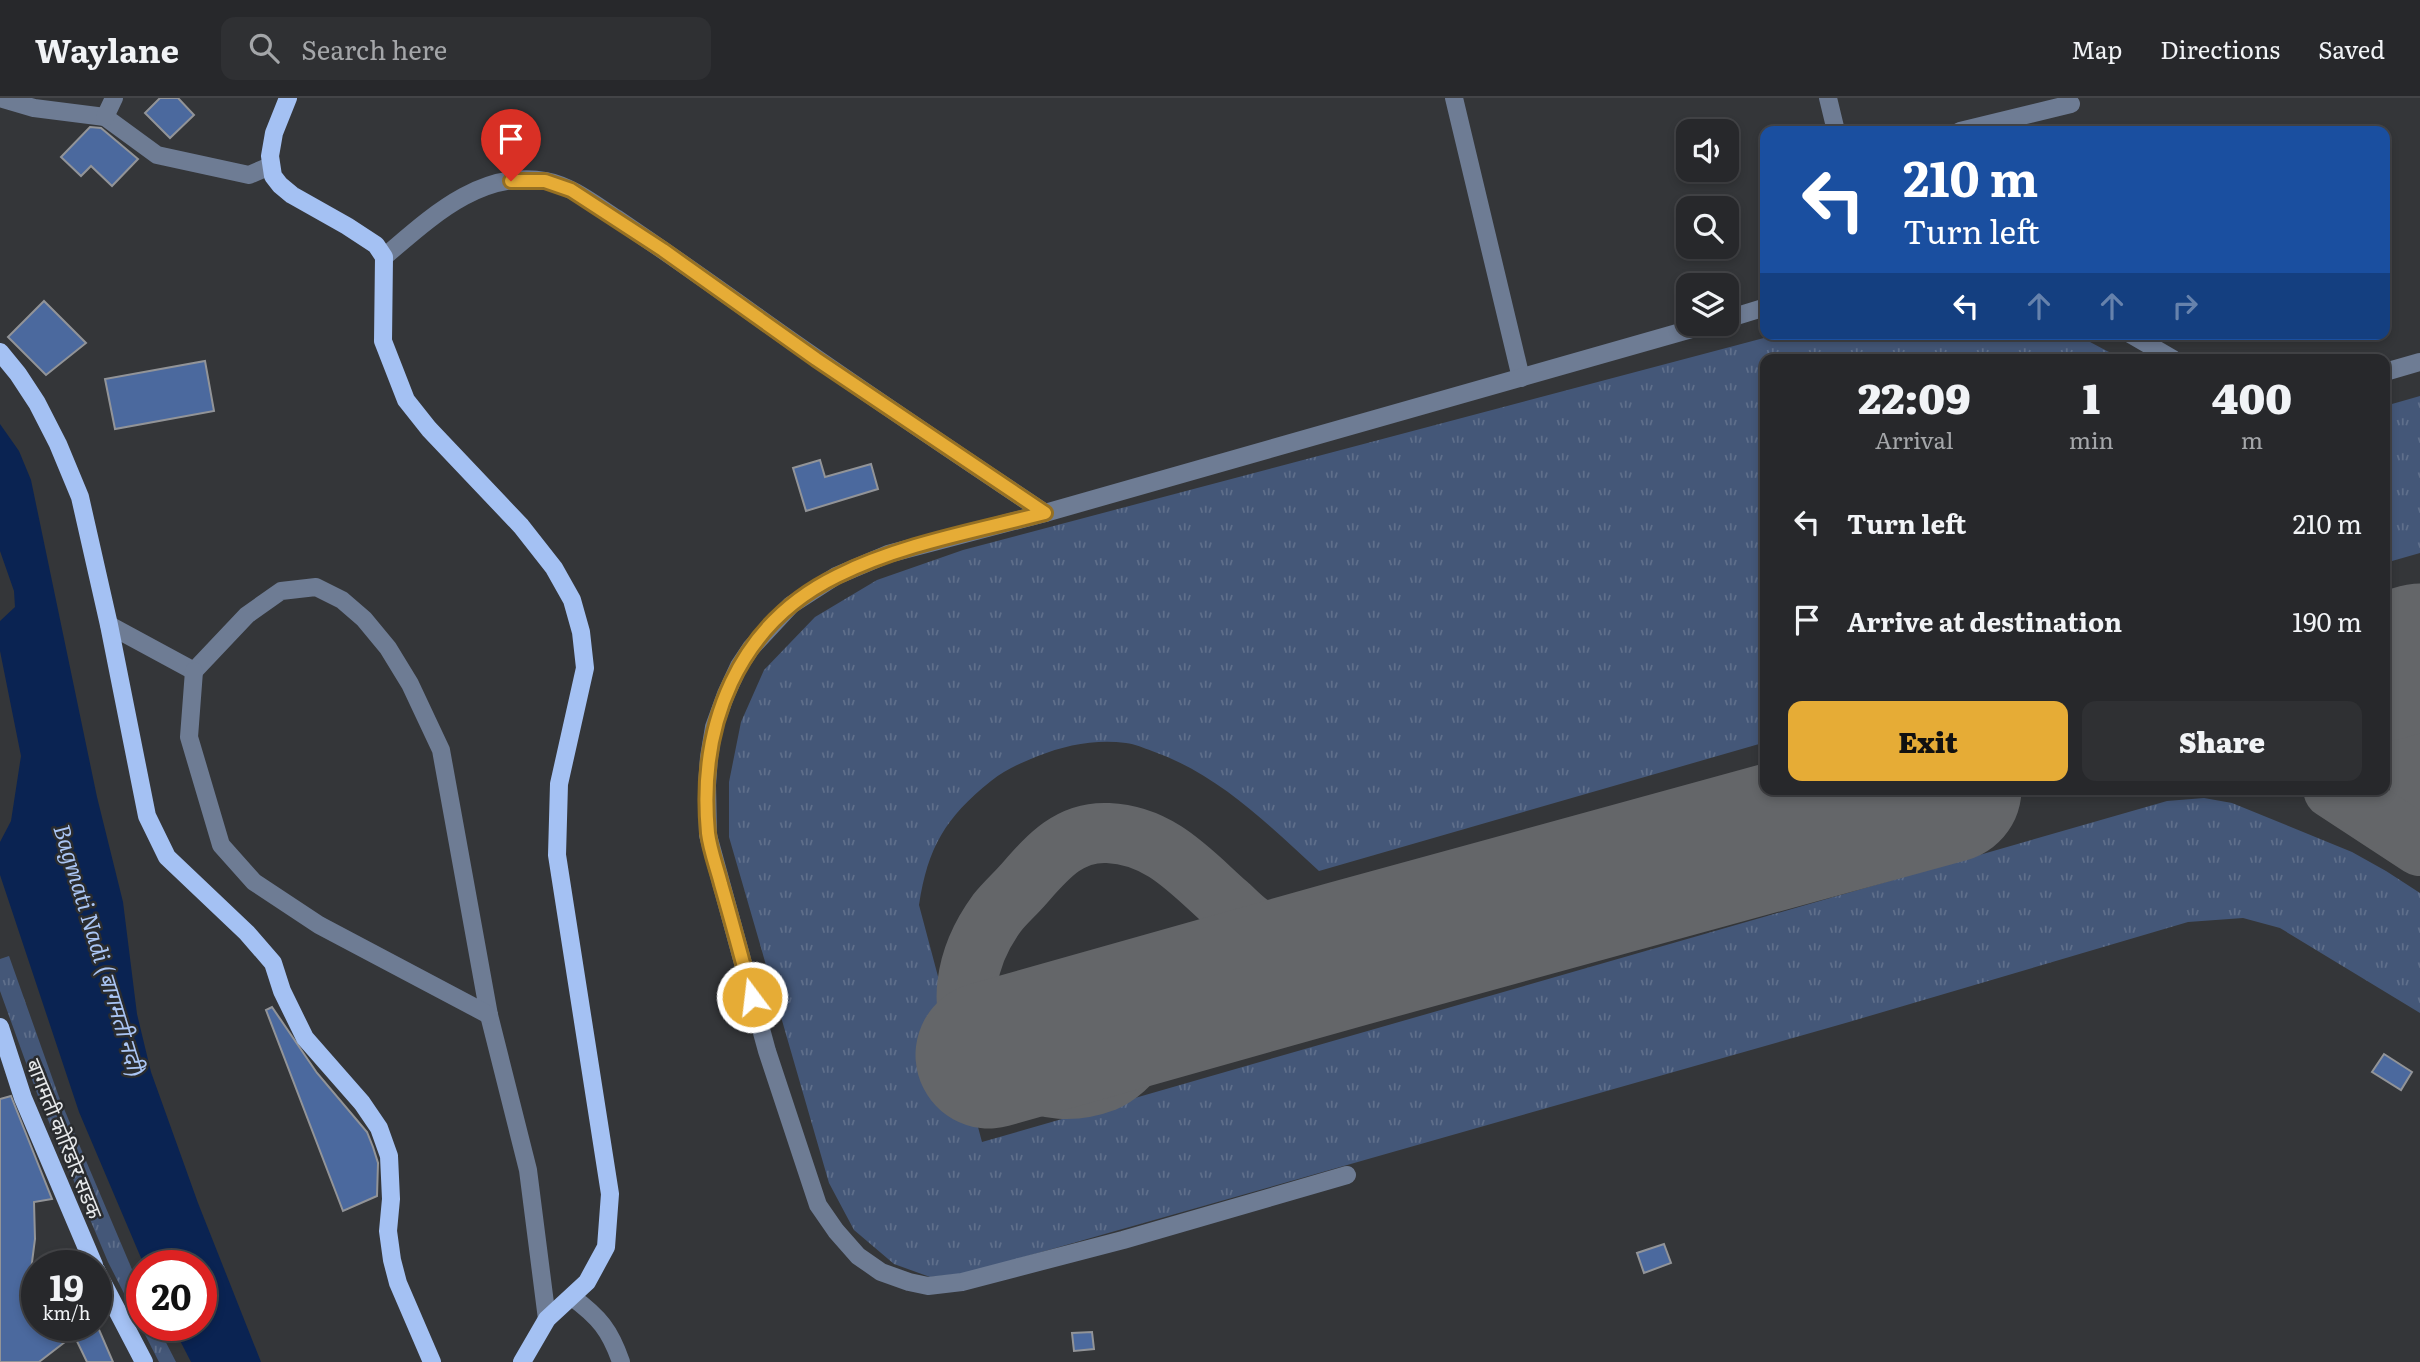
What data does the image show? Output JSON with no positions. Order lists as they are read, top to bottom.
{
  "streets": {
    "main road": ["बागमती कोरिडोर सडक"]
  },
  "water": ["Bagmati Nadi (बागमती नदी)"],
  "page": {
    "header": "Waylane",
    "search": "Search here",
    "nav": ["Map", "Directions", "Saved"],
    "turn": ["210 m", "Turn left"],
    "eta": [
      "22:09",
      "Arrival",
      "1",
      "min",
      "400",
      "m"
    ],
    "list": [
      {
        "name": "Turn left",
        "value": "210 m"
      },
      {
        "name": "Arrive at destination",
        "value": "190 m"
      }
    ],
    "buttons": ["Exit", "Share"],
    "speed": "19 km/h",
    "limit": "20"
  }
}
